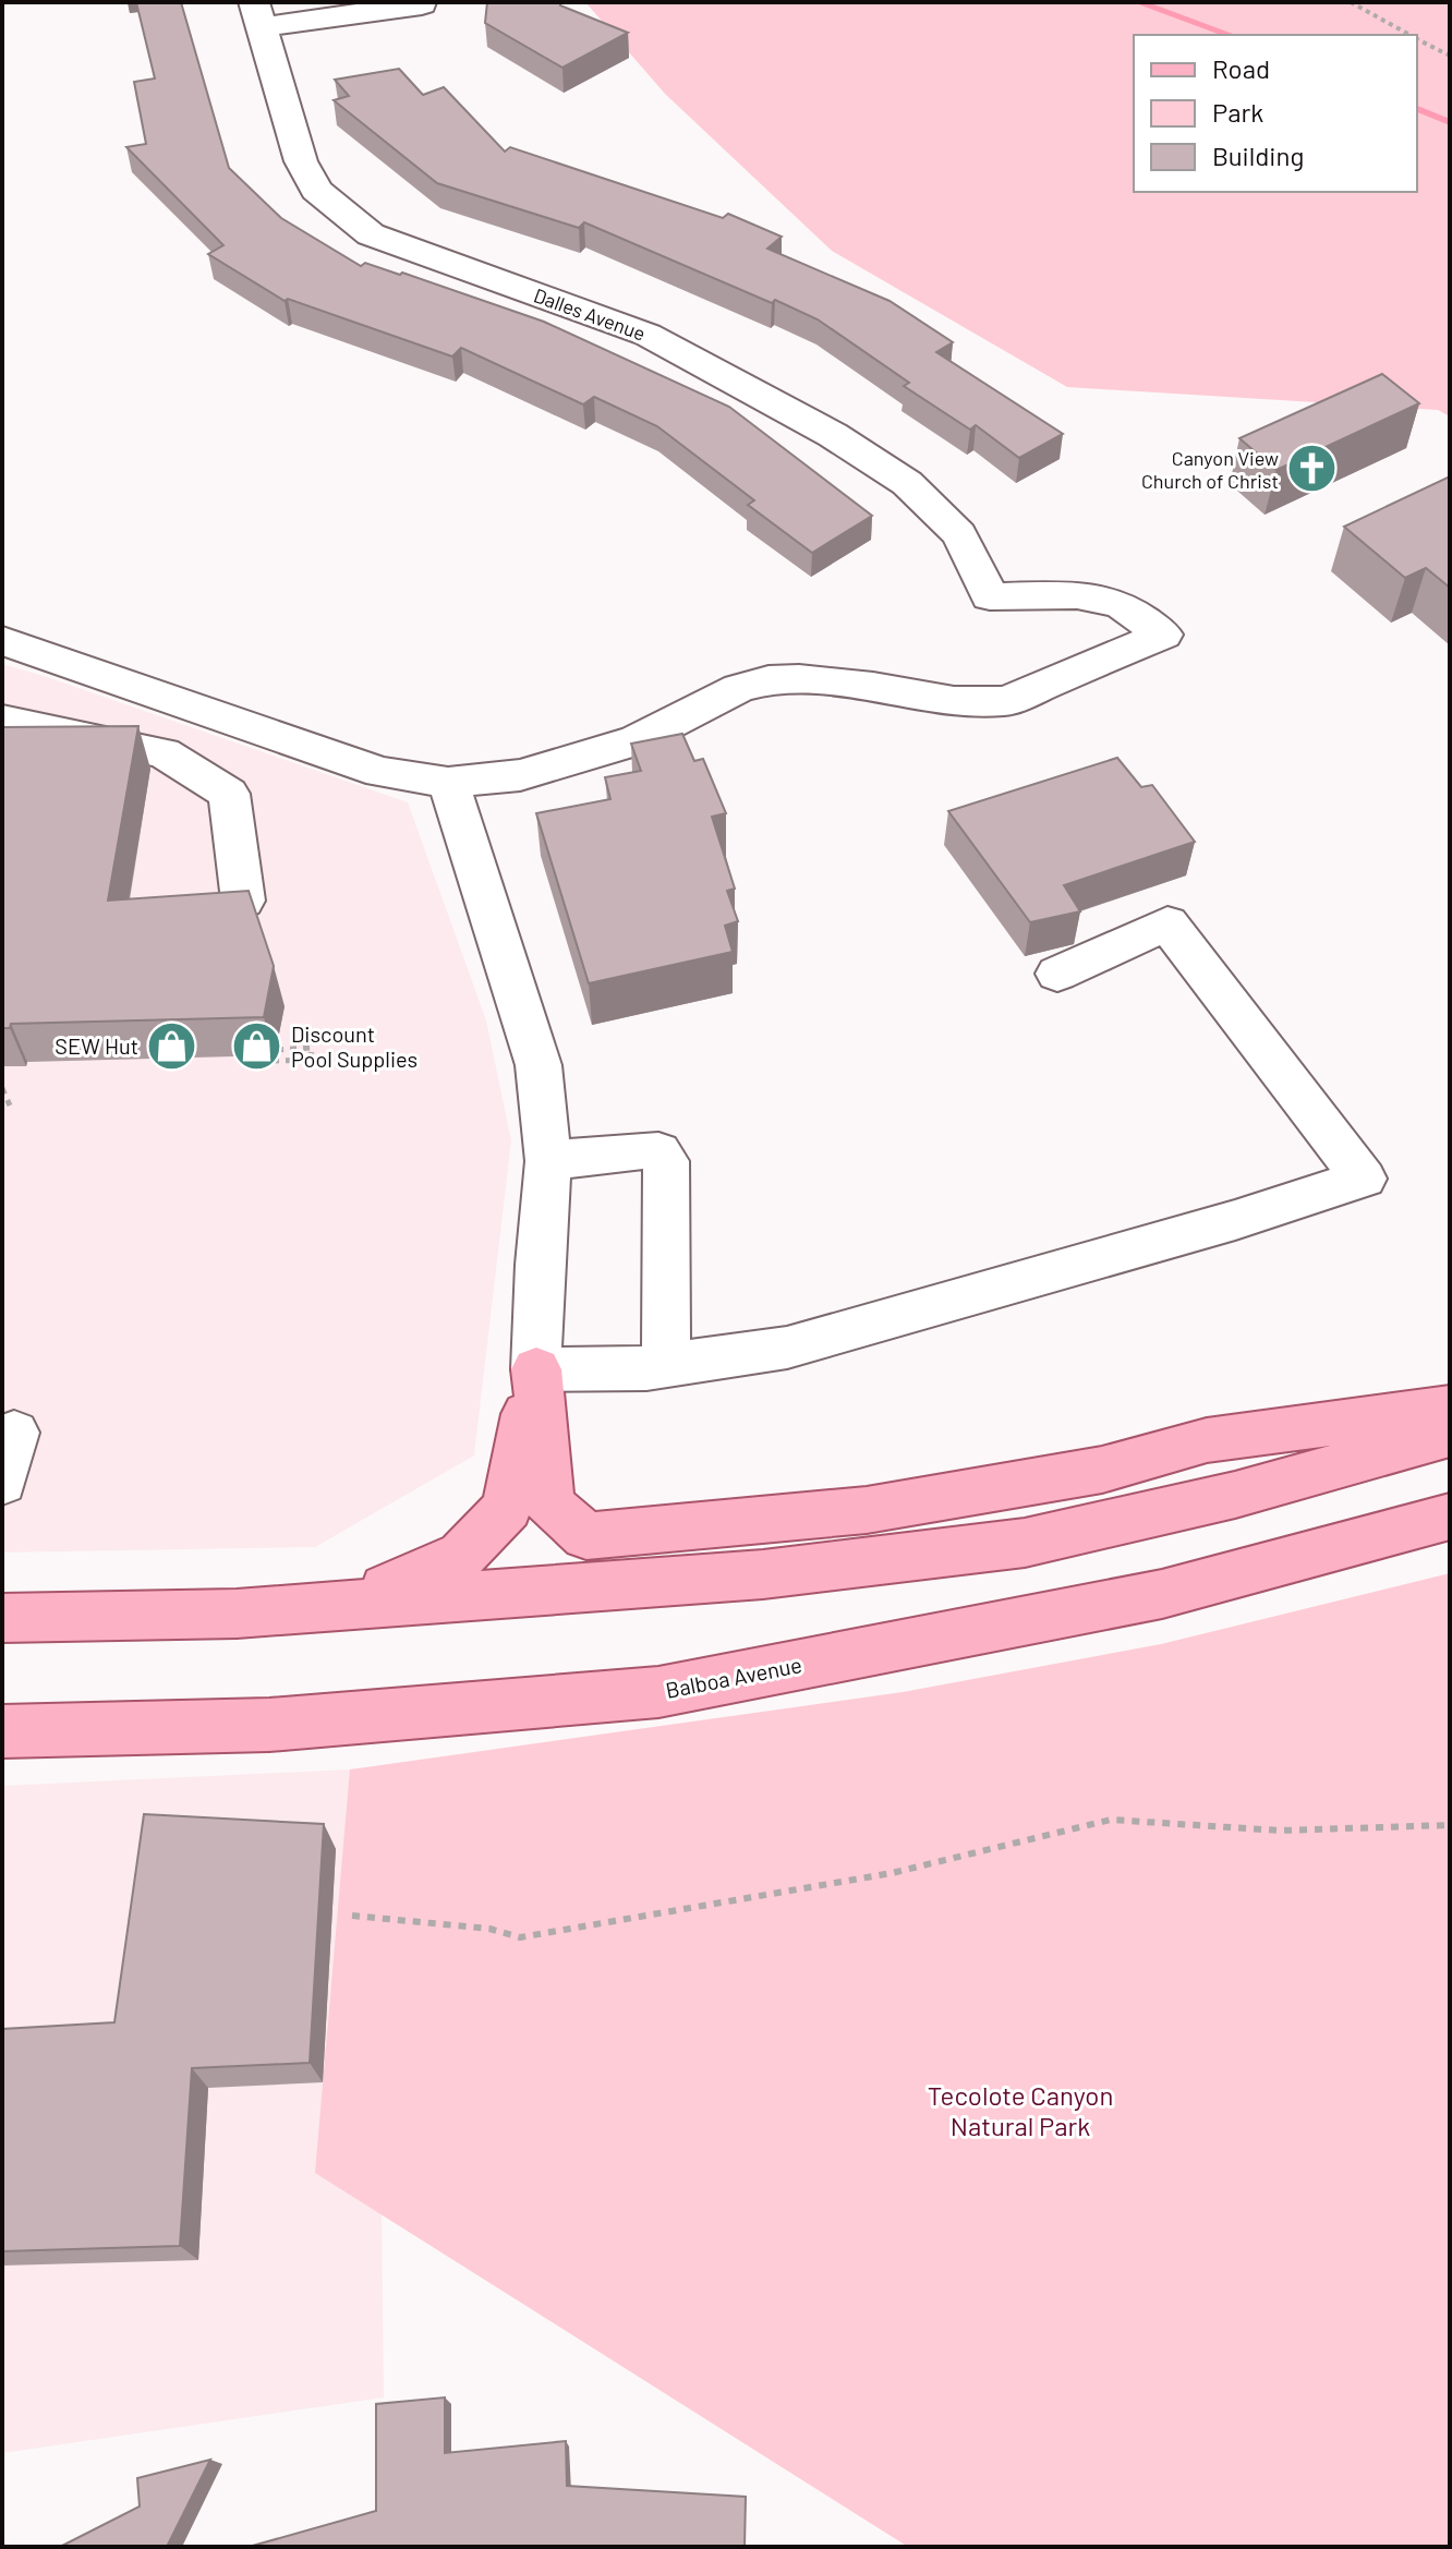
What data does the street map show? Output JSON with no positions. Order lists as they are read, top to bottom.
{
  "streets": {
    "main road": ["Balboa Avenue"],
    "street": ["Dalles Avenue"]
  },
  "parks": ["Tecolote Canyon Natural Park"],
  "places": {
    "church": ["Canyon View Church of Christ"],
    "shop": ["SEW Hut", "Discount Pool Supplies"]
  },
  "legend": ["Road", "Park", "Building"]
}
